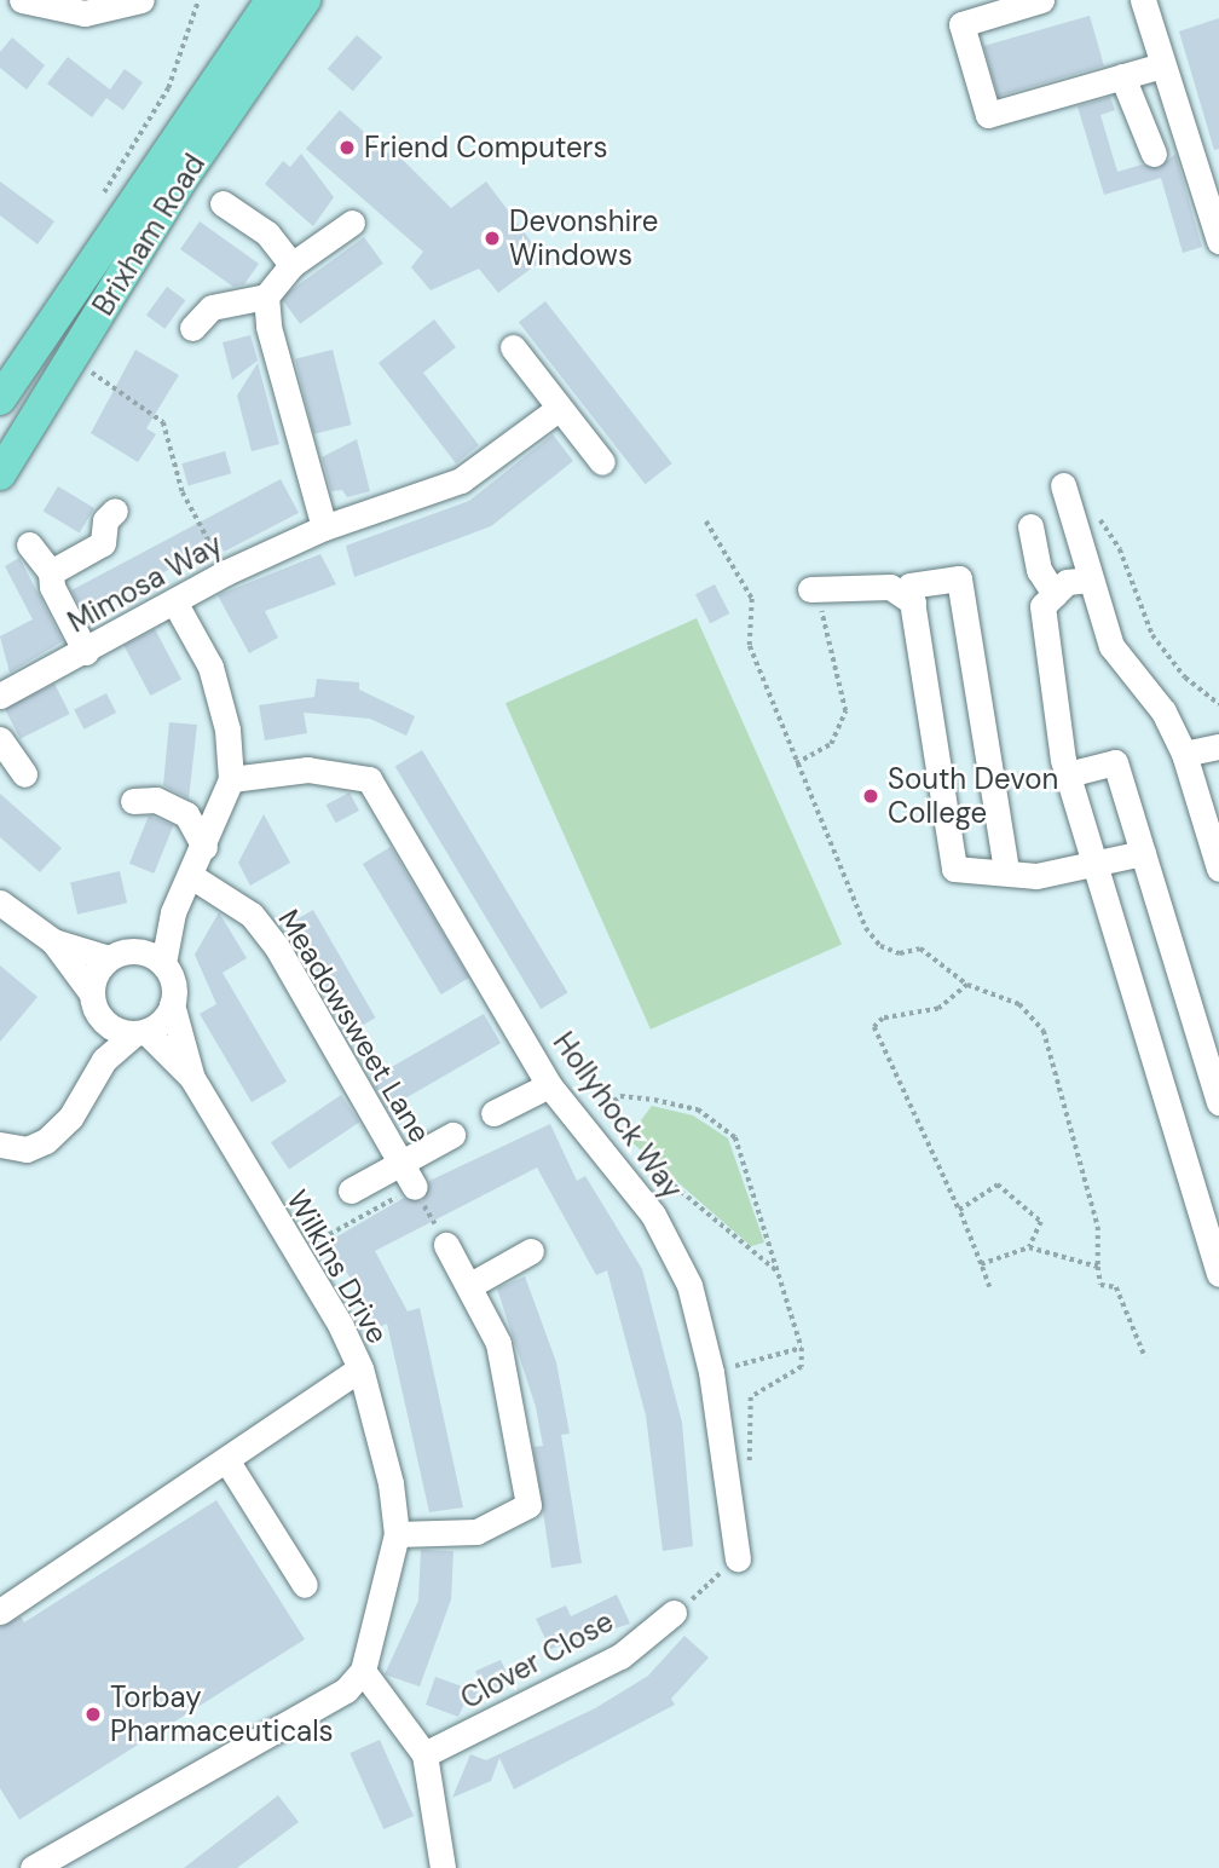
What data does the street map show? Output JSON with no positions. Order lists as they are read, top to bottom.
{
  "streets": {
    "main road": ["Brixham Road"],
    "street": [
      "Mimosa Way",
      "Meadowsweet Lane",
      "Hollyhock Way",
      "Wilkins Drive",
      "Clover Close"
    ]
  },
  "places": [
    "Friend Computers",
    "Devonshire Windows",
    "South Devon College",
    "Torbay Pharmaceuticals"
  ]
}
